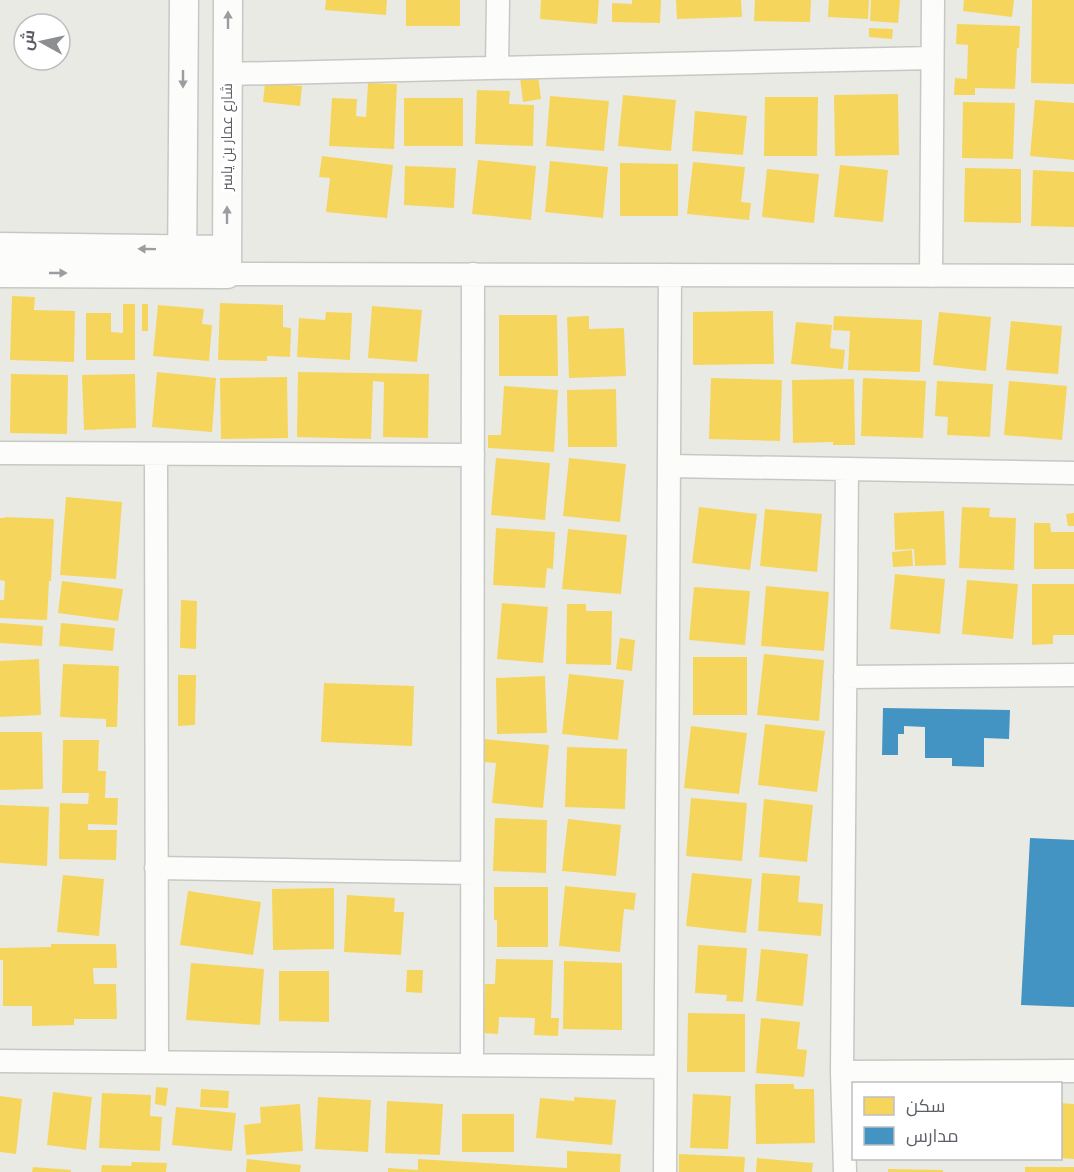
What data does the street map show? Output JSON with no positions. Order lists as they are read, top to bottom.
{
  "streets": {
    "street": ["شارع عمار بن ياسر"]
  },
  "legend": ["سكن", "مدارس"],
  "north": "left"
}
